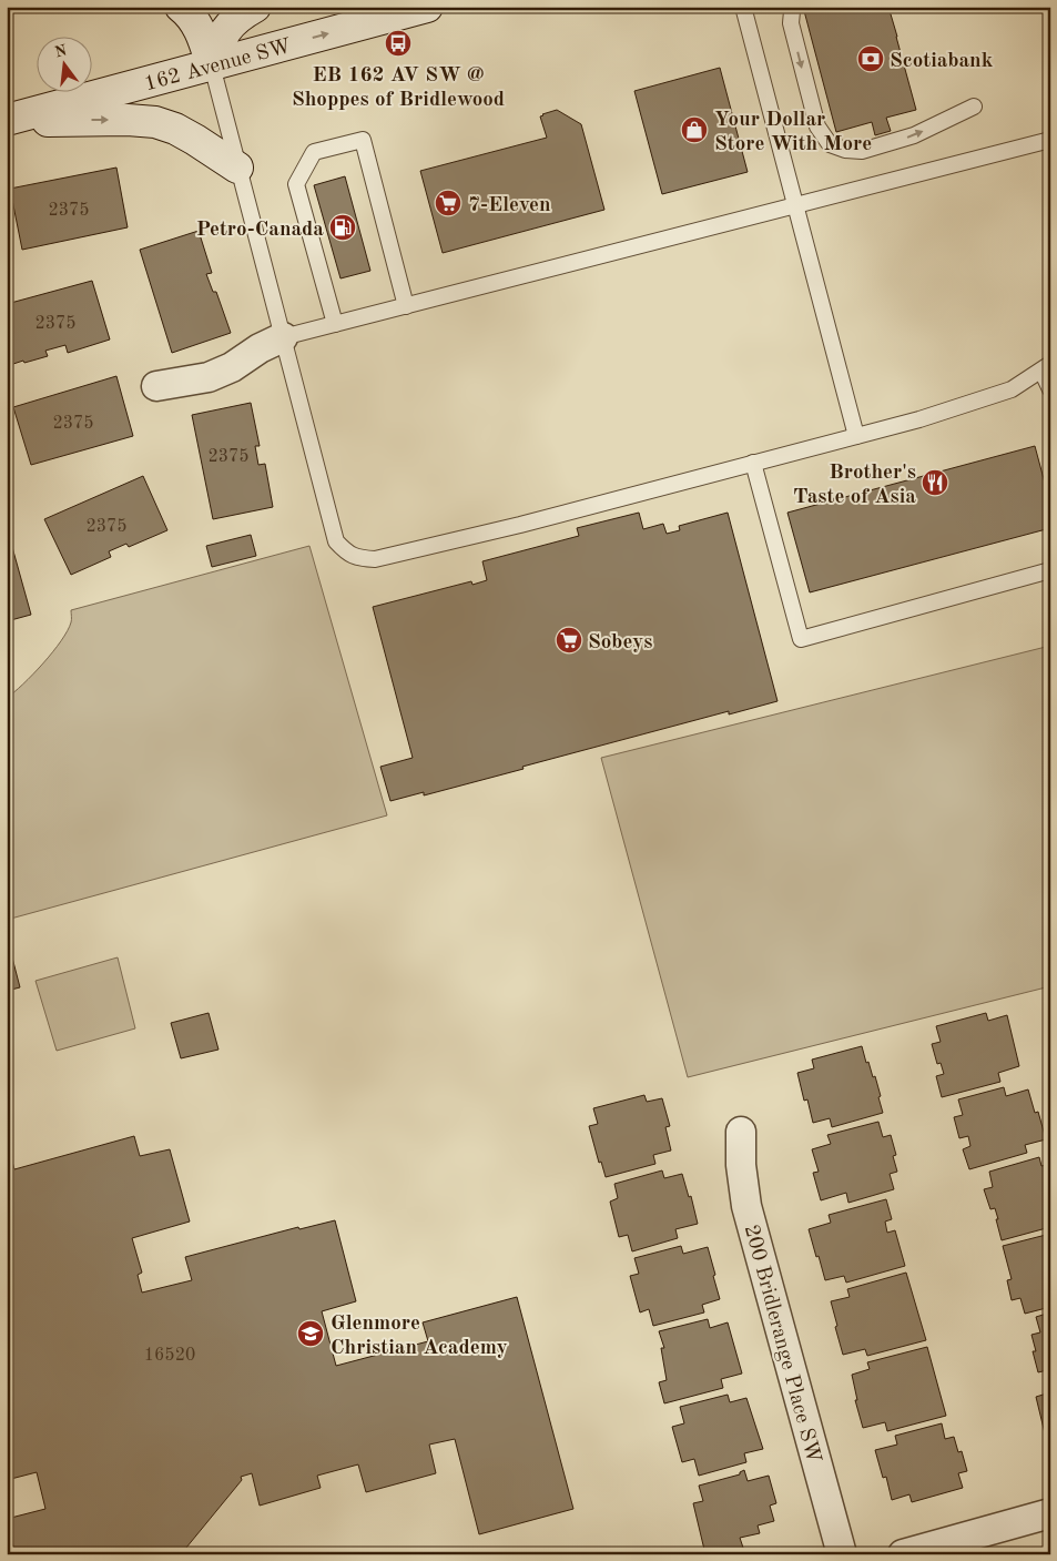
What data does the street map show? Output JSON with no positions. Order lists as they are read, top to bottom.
{
  "streets": {
    "main road": ["162 Avenue SW"],
    "street": ["200 Bridlerange Place SW"]
  },
  "one_way": ["162 Avenue SW"],
  "places": {
    "bus stop": ["EB 162 AV SW @ Shoppes of Bridlewood"],
    "bank": ["Scotiabank"],
    "shop": ["Your Dollar Store With More"],
    "supermarket": ["7-Eleven", "Sobeys"],
    "fuel station": ["Petro-Canada"],
    "restaurant": ["Brother's Taste of Asia"],
    "school or university": ["Glenmore Christian Academy"]
  },
  "house_numbers": [
    "2375",
    "2375",
    "2375",
    "2375",
    "2375",
    "16520"
  ],
  "north": "top"
}
